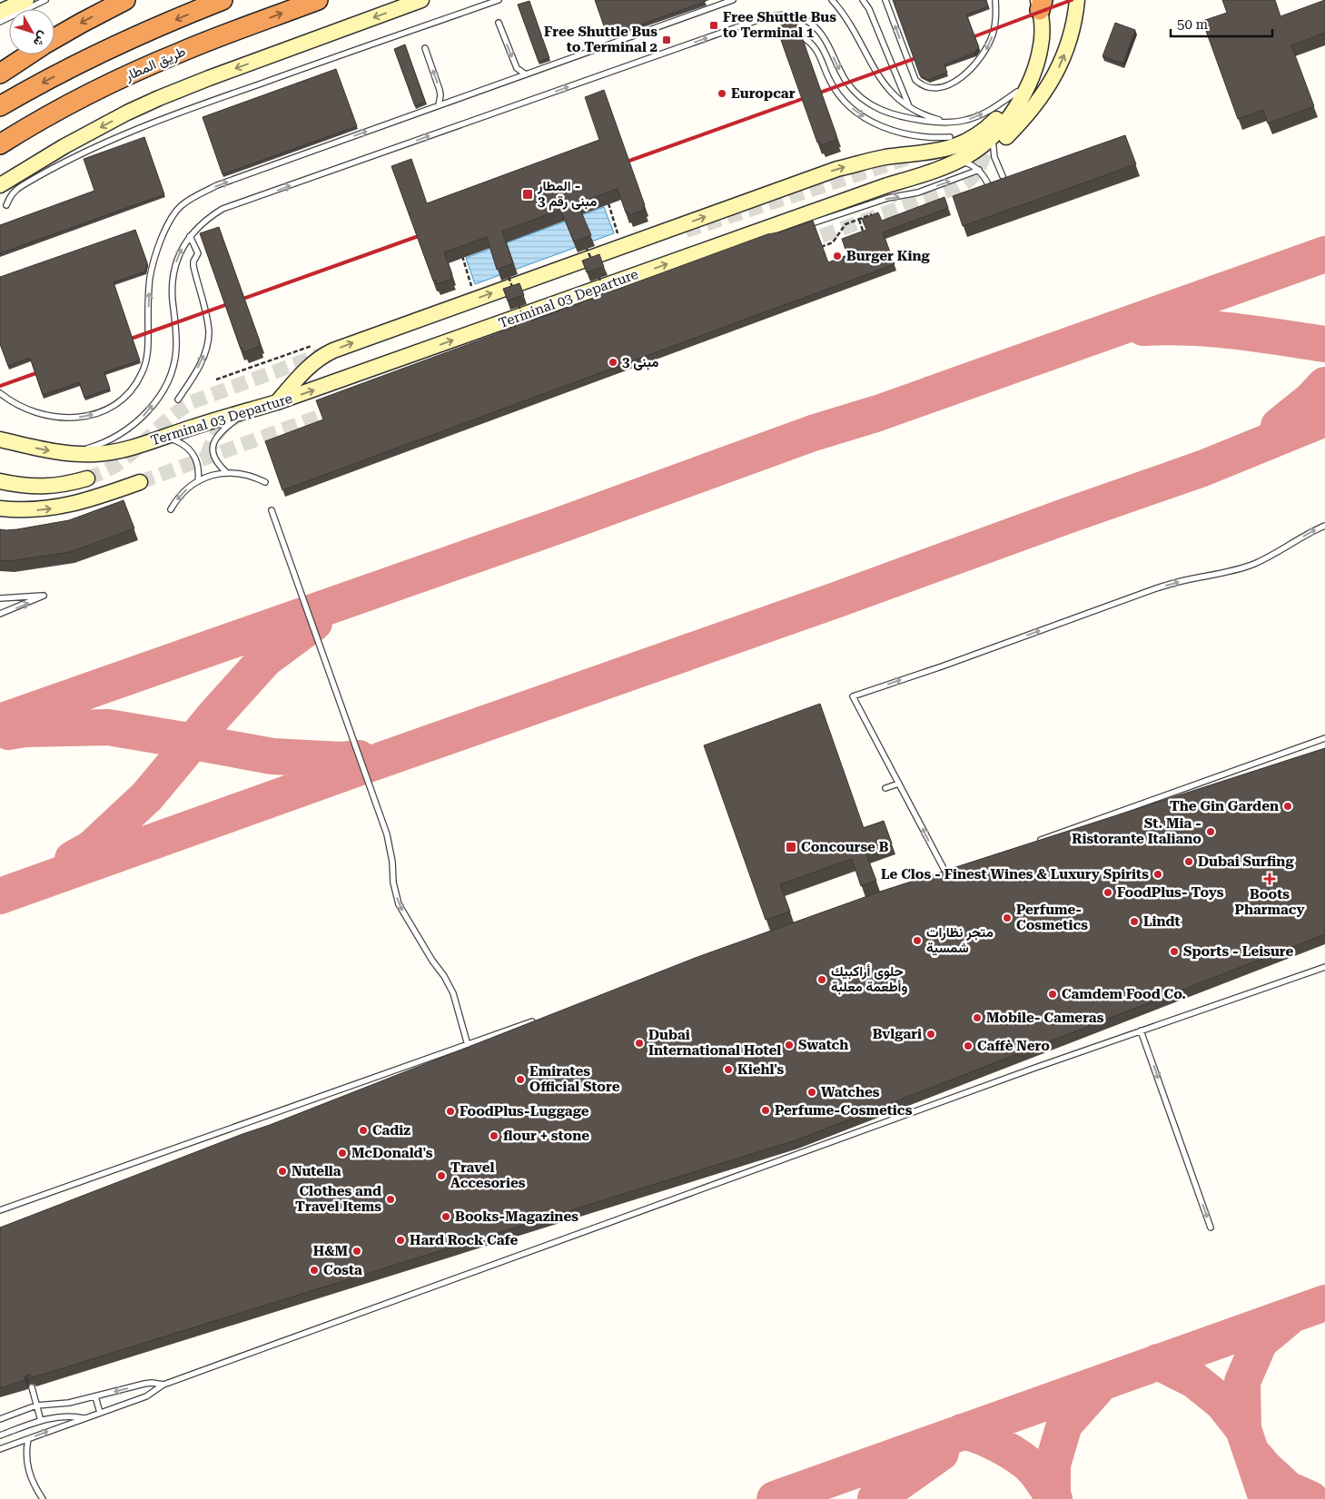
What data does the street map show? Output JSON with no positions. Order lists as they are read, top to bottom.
{
  "streets": {
    "highway": ["طريق المطار"],
    "main road": ["Terminal 03 Departure"]
  },
  "places": {
    "transit": [
      "Free Shuttle Bus to Terminal 1",
      "Free Shuttle Bus to Terminal 2",
      "المطار - مبنى رقم 3",
      "Concourse B"
    ],
    "other": [
      "Europcar",
      "Burger King",
      "مبنى 3",
      "The Gin Garden",
      "St. Mia - Ristorante Italiano",
      "Dubai Surfing",
      "Le Clos - Finest Wines & Luxury Spirits",
      "FoodPlus- Toys",
      "Perfume- Cosmetics",
      "Lindt",
      "متجر نظارات شمسية",
      "Sports - Leisure",
      "حلوى أراكبيك وأطعمة معلبة",
      "Camdem Food Co.",
      "Mobile- Cameras",
      "Bvlgari",
      "Dubai International Hotel",
      "Swatch",
      "Caffè Nero",
      "Kiehl's",
      "Emirates Official Store",
      "Watches",
      "Perfume-Cosmetics",
      "FoodPlus-Luggage",
      "Cadiz",
      "flour + stone",
      "McDonald's",
      "Nutella",
      "Travel Accesories",
      "Clothes and Travel Items",
      "Books-Magazines",
      "Hard Rock Cafe",
      "H&M",
      "Costa"
    ],
    "health": ["Boots Pharmacy"]
  },
  "scale_bar": "50 m",
  "north": "bottom right"
}
